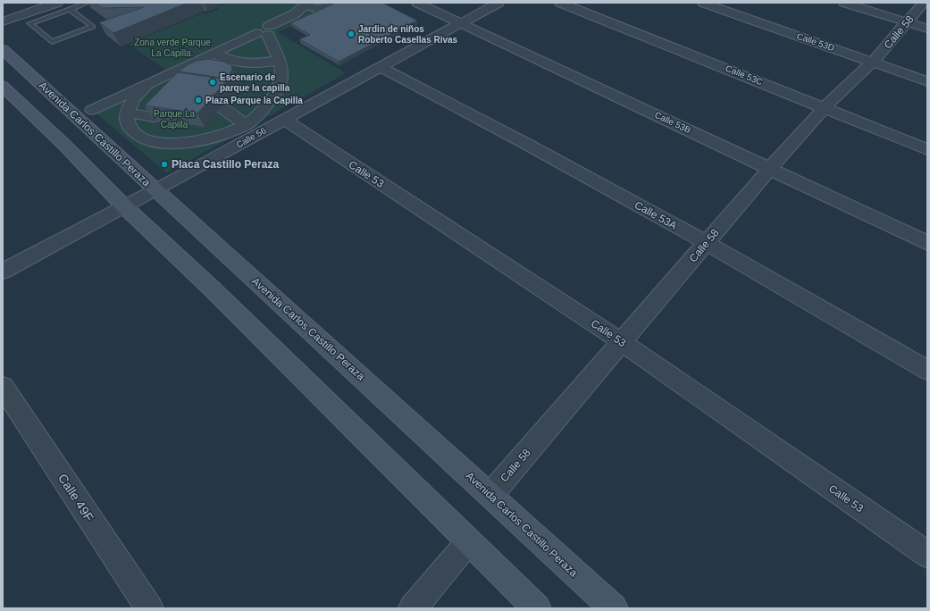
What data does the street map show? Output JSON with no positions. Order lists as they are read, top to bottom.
{
  "streets": {
    "main road": ["Avenida Carlos Castillo Peraza"],
    "street": [
      "Calle 58",
      "Calle 53D",
      "Calle 53C",
      "Calle 53B",
      "Calle 56",
      "Calle 53",
      "Calle 53A",
      "Calle 49F"
    ]
  },
  "crossings": [
    ["Calle 58", "Calle 53D"],
    ["Calle 58", "Calle 53C"],
    ["Calle 58", "Calle 53B"],
    ["Calle 58", "Avenida Carlos Castillo Peraza"],
    ["Calle 58", "Calle 53"],
    ["Calle 58", "Calle 53A"],
    ["Calle 53B", "Calle 56"],
    ["Avenida Carlos Castillo Peraza", "Calle 56"],
    ["Calle 56", "Calle 53"],
    ["Calle 56", "Calle 53A"]
  ],
  "parks": ["Zona verde Parque La Capilla.", "Parque La Capilla"],
  "places": [
    "Jardin de niños Roberto Casellas Rivas",
    "Escenario de parque la capilla",
    "Plaza Parque la Capilla",
    "Placa Castillo Peraza"
  ]
}
